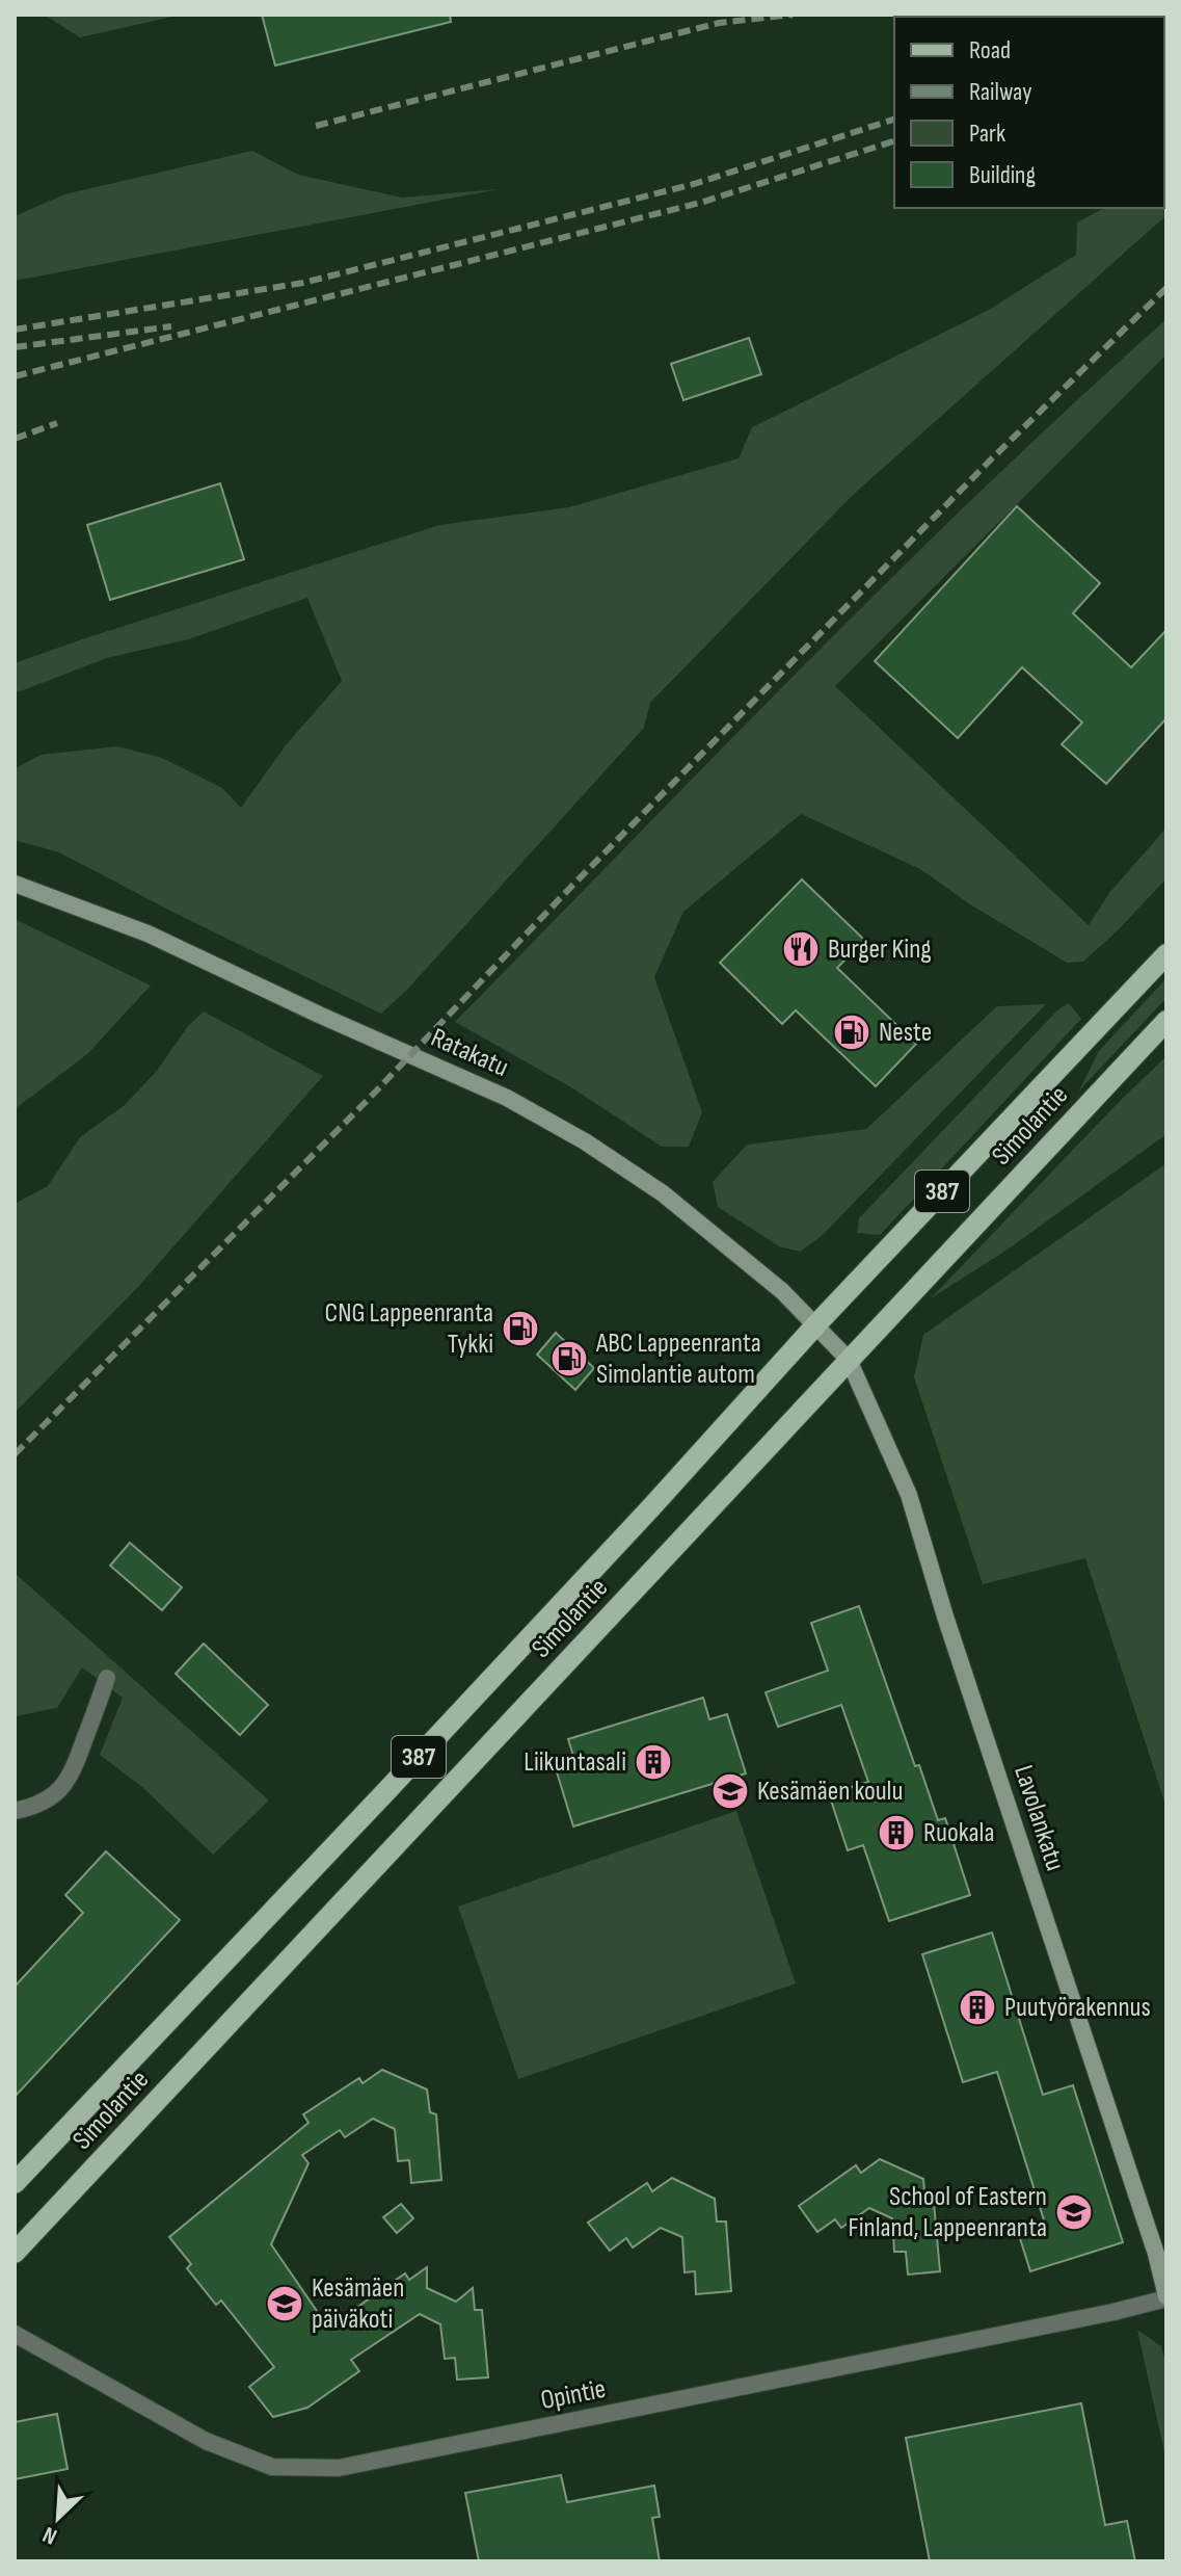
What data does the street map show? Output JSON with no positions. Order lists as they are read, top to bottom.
{
  "streets": {
    "main road": [
      "Ratakatu",
      "Simolantie",
      "387",
      "Lavolankatu"
    ],
    "street": ["Opintie"]
  },
  "crossings": [
    ["Ratakatu", "Simolantie"],
    ["Ratakatu", "Lavolankatu"],
    ["Simolantie", "Lavolankatu"],
    ["Lavolankatu", "Opintie"]
  ],
  "places": {
    "restaurant": ["Burger King"],
    "fuel station": ["Neste", "CNG Lappeenranta Tykki", "ABC Lappeenranta Simolantie autom"],
    "building": ["Liikuntasali", "Ruokala", "Puutyörakennus"],
    "school or university": ["Kesämäen koulu", "School of Eastern Finland, Lappeenranta", "Kesämäen päiväkoti"]
  },
  "legend": [
    "Road",
    "Railway",
    "Park",
    "Building"
  ],
  "north": "bottom left"
}
